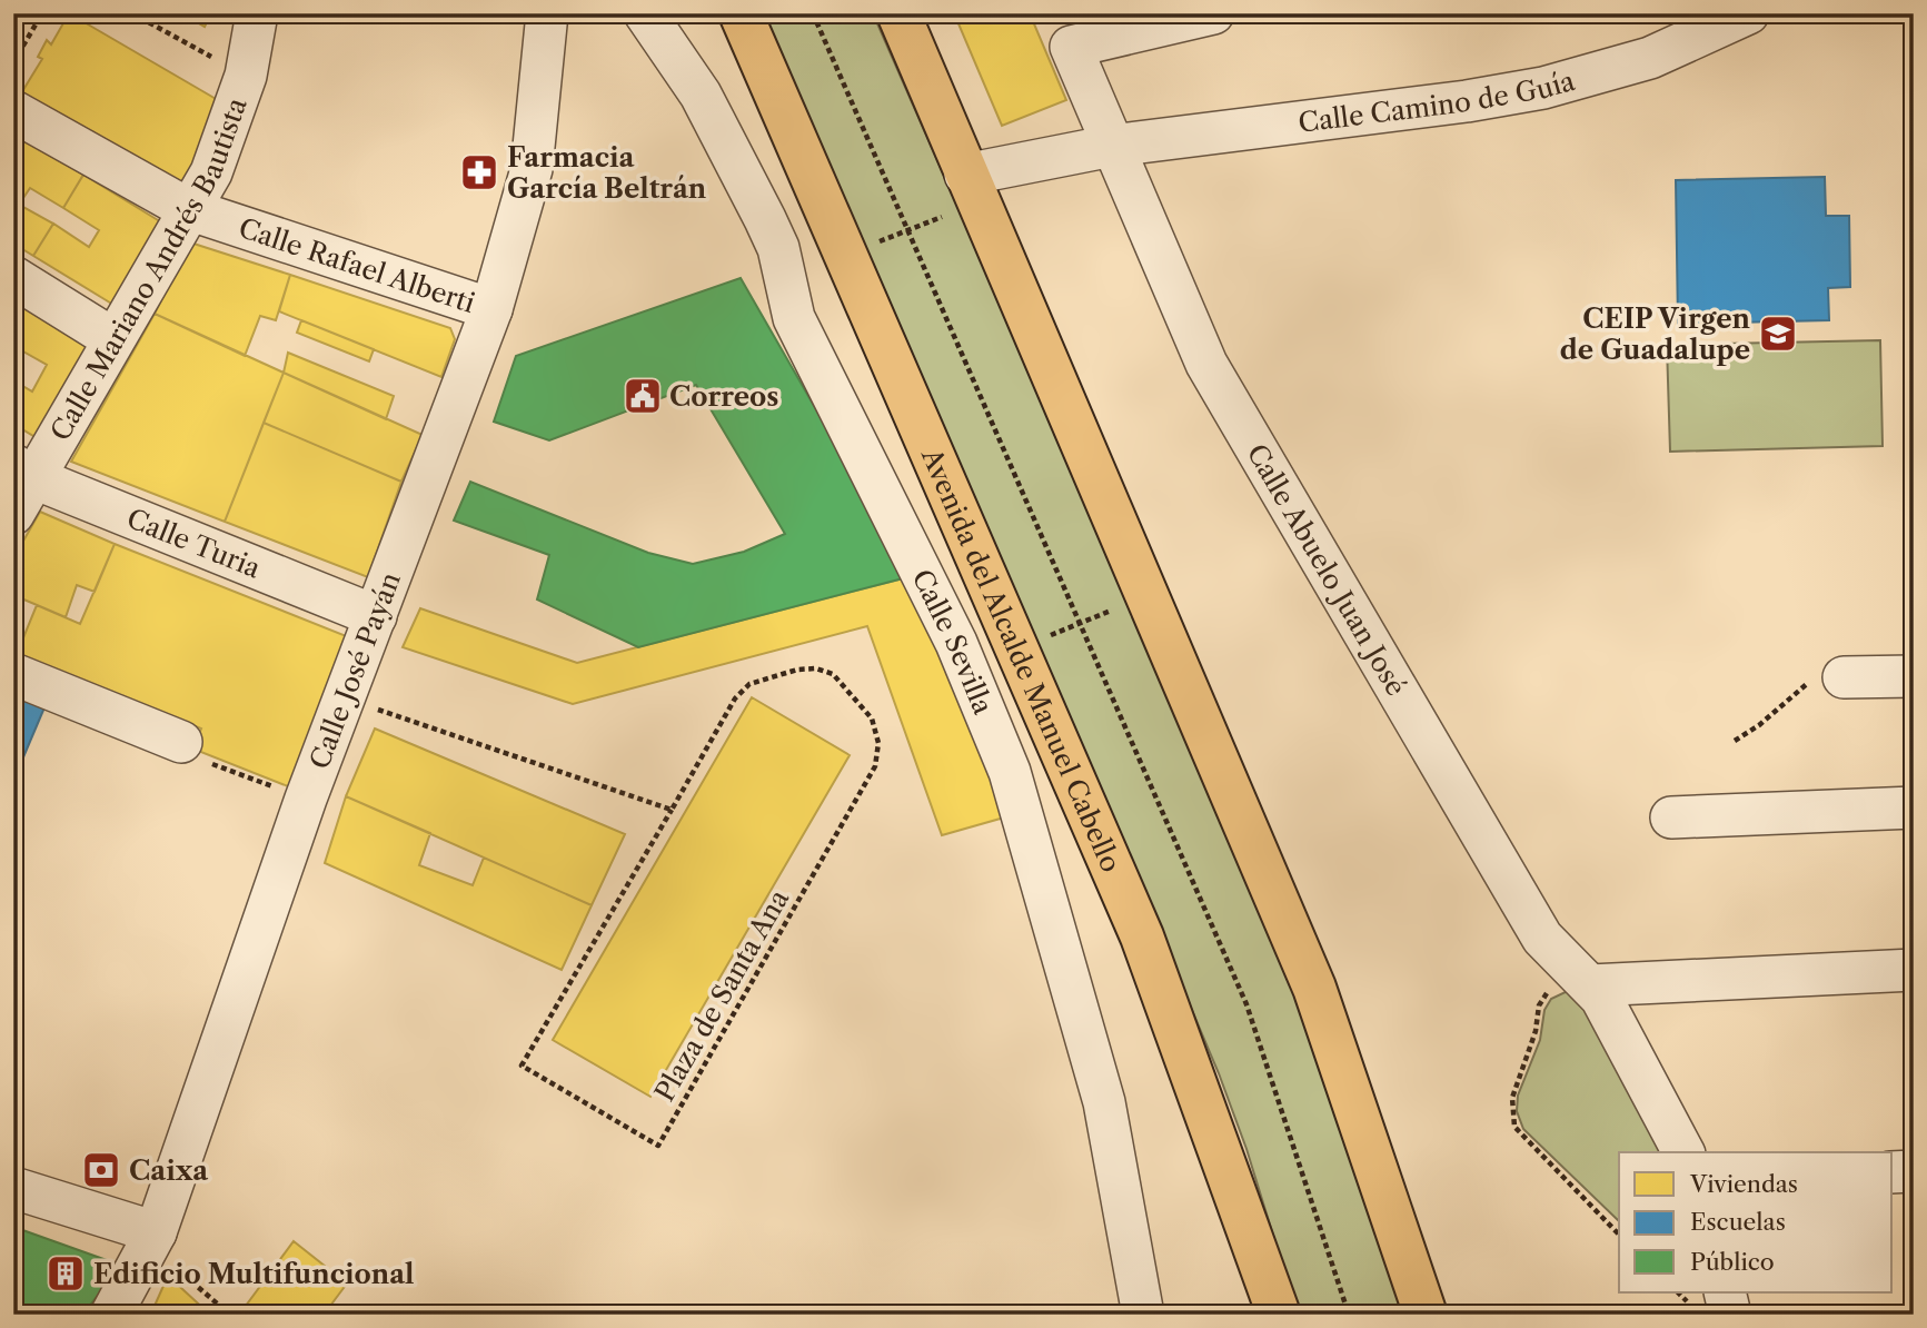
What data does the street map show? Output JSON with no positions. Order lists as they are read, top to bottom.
{
  "streets": {
    "main road": ["Avenida del Alcalde Manuel Cabello"],
    "street": [
      "Calle Camino de Guía",
      "Calle Rafael Alberti",
      "Calle Mariano Andrés Bautista",
      "Calle Turia",
      "Calle Abuelo Juan José",
      "Calle Sevilla",
      "Calle José Payán"
    ],
    "path": ["Plaza de Santa Ana"]
  },
  "crossings": [
    ["Calle Camino de Guía", "Calle Abuelo Juan José"],
    ["Calle Rafael Alberti", "Calle Mariano Andrés Bautista"],
    ["Calle Rafael Alberti", "Calle José Payán"],
    ["Calle Mariano Andrés Bautista", "Calle Turia"],
    ["Calle Turia", "Calle José Payán"]
  ],
  "places": {
    "pharmacy": ["Farmacia García Beltrán"],
    "school or university": ["CEIP Virgen de Guadalupe"],
    "public building": ["Correos"],
    "bank": ["Caixa"],
    "building": ["Edificio Multifuncional"]
  },
  "legend": ["Viviendas", "Escuelas", "Público"]
}
